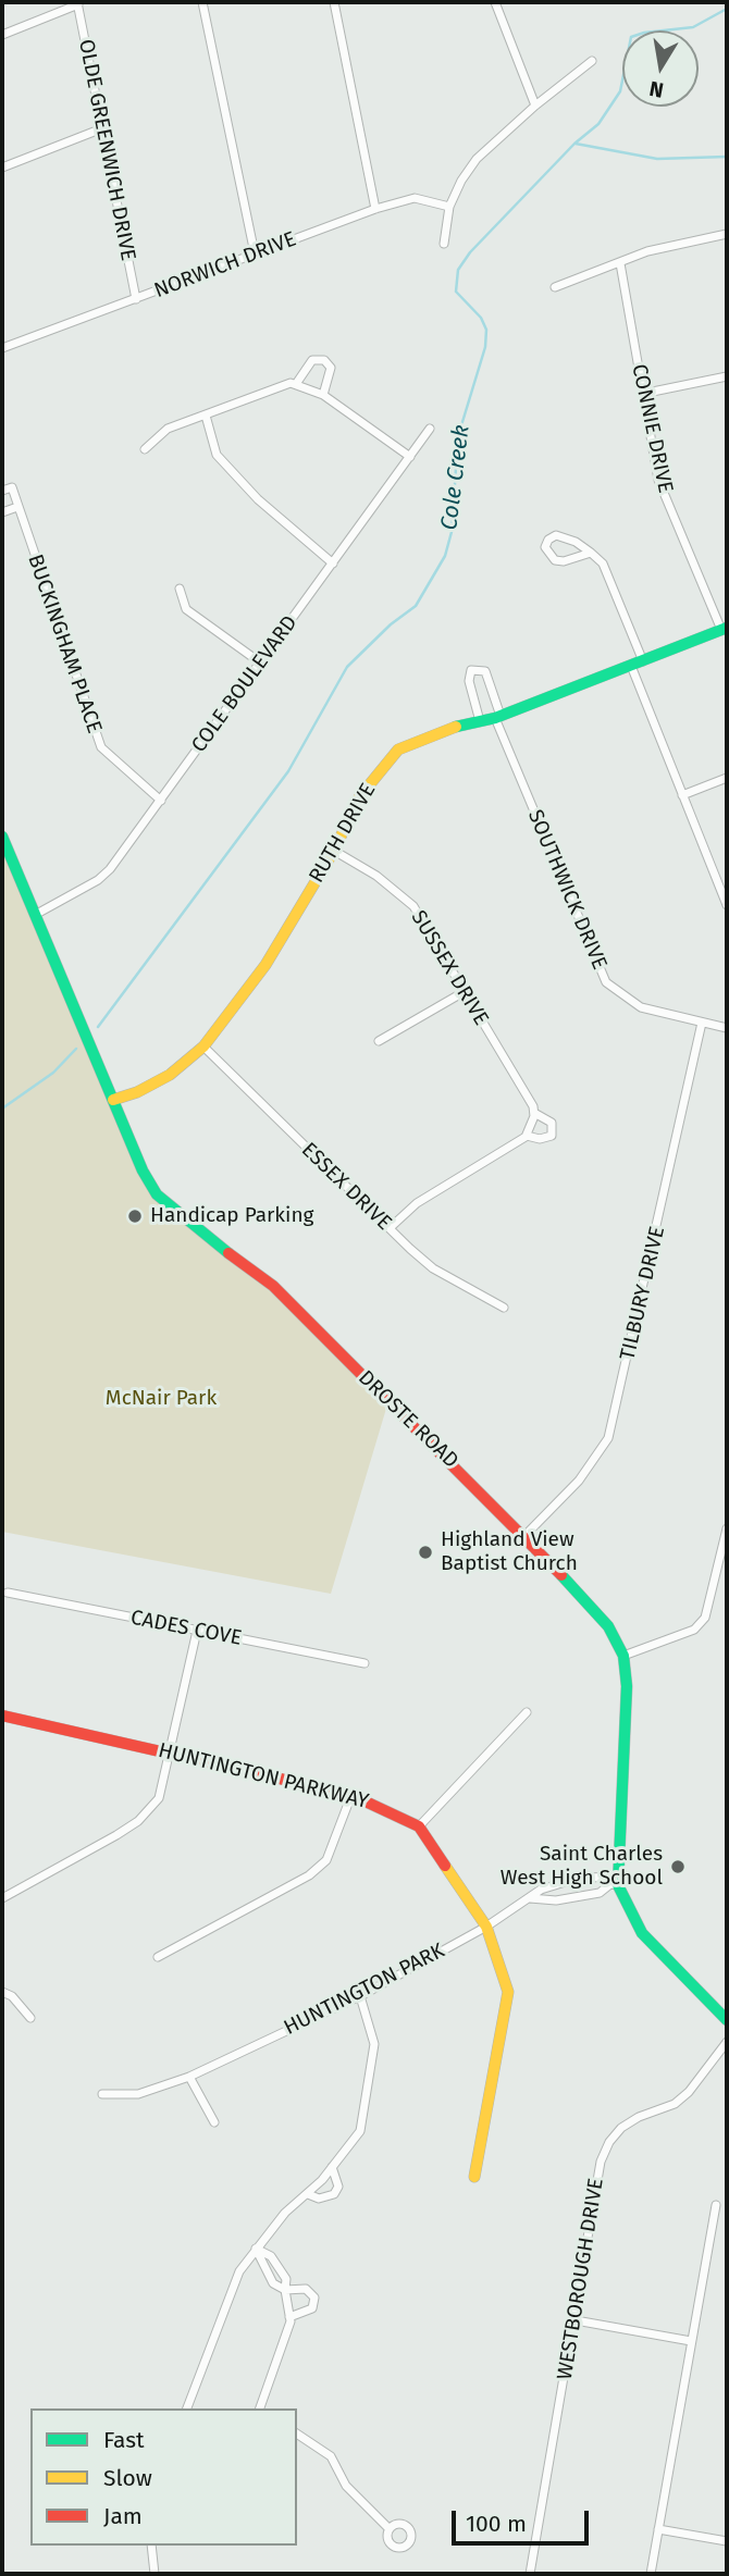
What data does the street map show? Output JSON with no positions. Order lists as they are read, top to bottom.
{
  "streets": {
    "street": [
      "OLDE GREENWICH DRIVE",
      "NORWICH DRIVE",
      "CONNIE DRIVE",
      "BUCKINGHAM PLACE",
      "COLE BOULEVARD",
      "RUTH DRIVE",
      "SOUTHWICK DRIVE",
      "SUSSEX DRIVE",
      "ESSEX DRIVE",
      "TILBURY DRIVE",
      "DROSTE ROAD",
      "CADES COVE",
      "HUNTINGTON PARKWAY",
      "HUNTINGTON PARK",
      "WESTBOROUGH DRIVE"
    ]
  },
  "crossings": [
    ["OLDE GREENWICH DRIVE", "NORWICH DRIVE"],
    ["CONNIE DRIVE", "RUTH DRIVE"],
    ["BUCKINGHAM PLACE", "COLE BOULEVARD"],
    ["COLE BOULEVARD", "DROSTE ROAD"],
    ["RUTH DRIVE", "SOUTHWICK DRIVE"],
    ["RUTH DRIVE", "SUSSEX DRIVE"],
    ["RUTH DRIVE", "ESSEX DRIVE"],
    ["RUTH DRIVE", "DROSTE ROAD"],
    ["SOUTHWICK DRIVE", "TILBURY DRIVE"],
    ["SUSSEX DRIVE", "ESSEX DRIVE"],
    ["TILBURY DRIVE", "DROSTE ROAD"],
    ["DROSTE ROAD", "HUNTINGTON PARK"]
  ],
  "water": ["Cole Creek"],
  "parks": ["McNair Park"],
  "places": ["Handicap Parking", "Highland View Baptist Church", "Saint Charles West High School"],
  "legend": ["Fast", "Slow", "Jam"],
  "scale_bar": "100 m",
  "north": "bottom"
}
